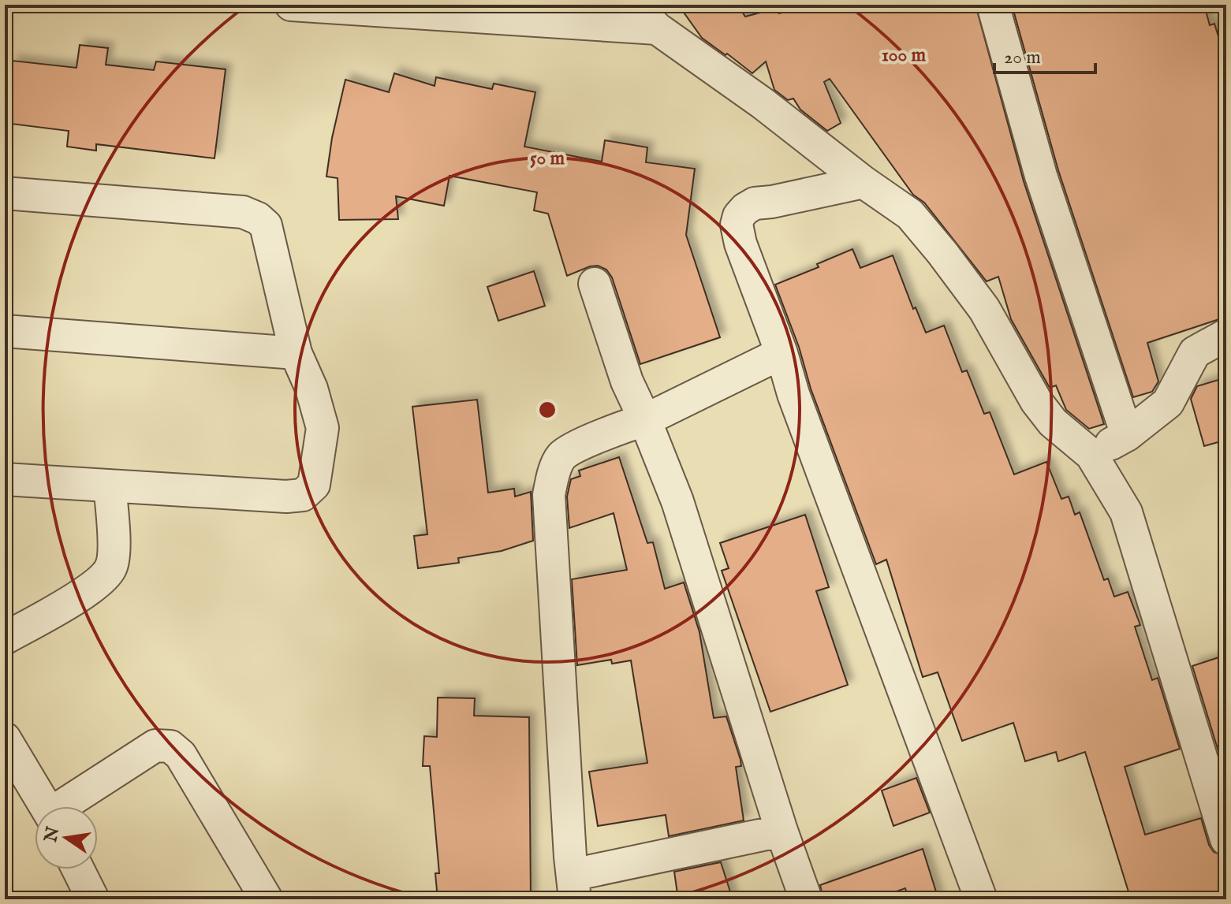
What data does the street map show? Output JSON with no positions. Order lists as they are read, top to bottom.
{
  "scale_bar": "20 m",
  "north": "left",
  "rings": ["100 m", "50 m"]
}
